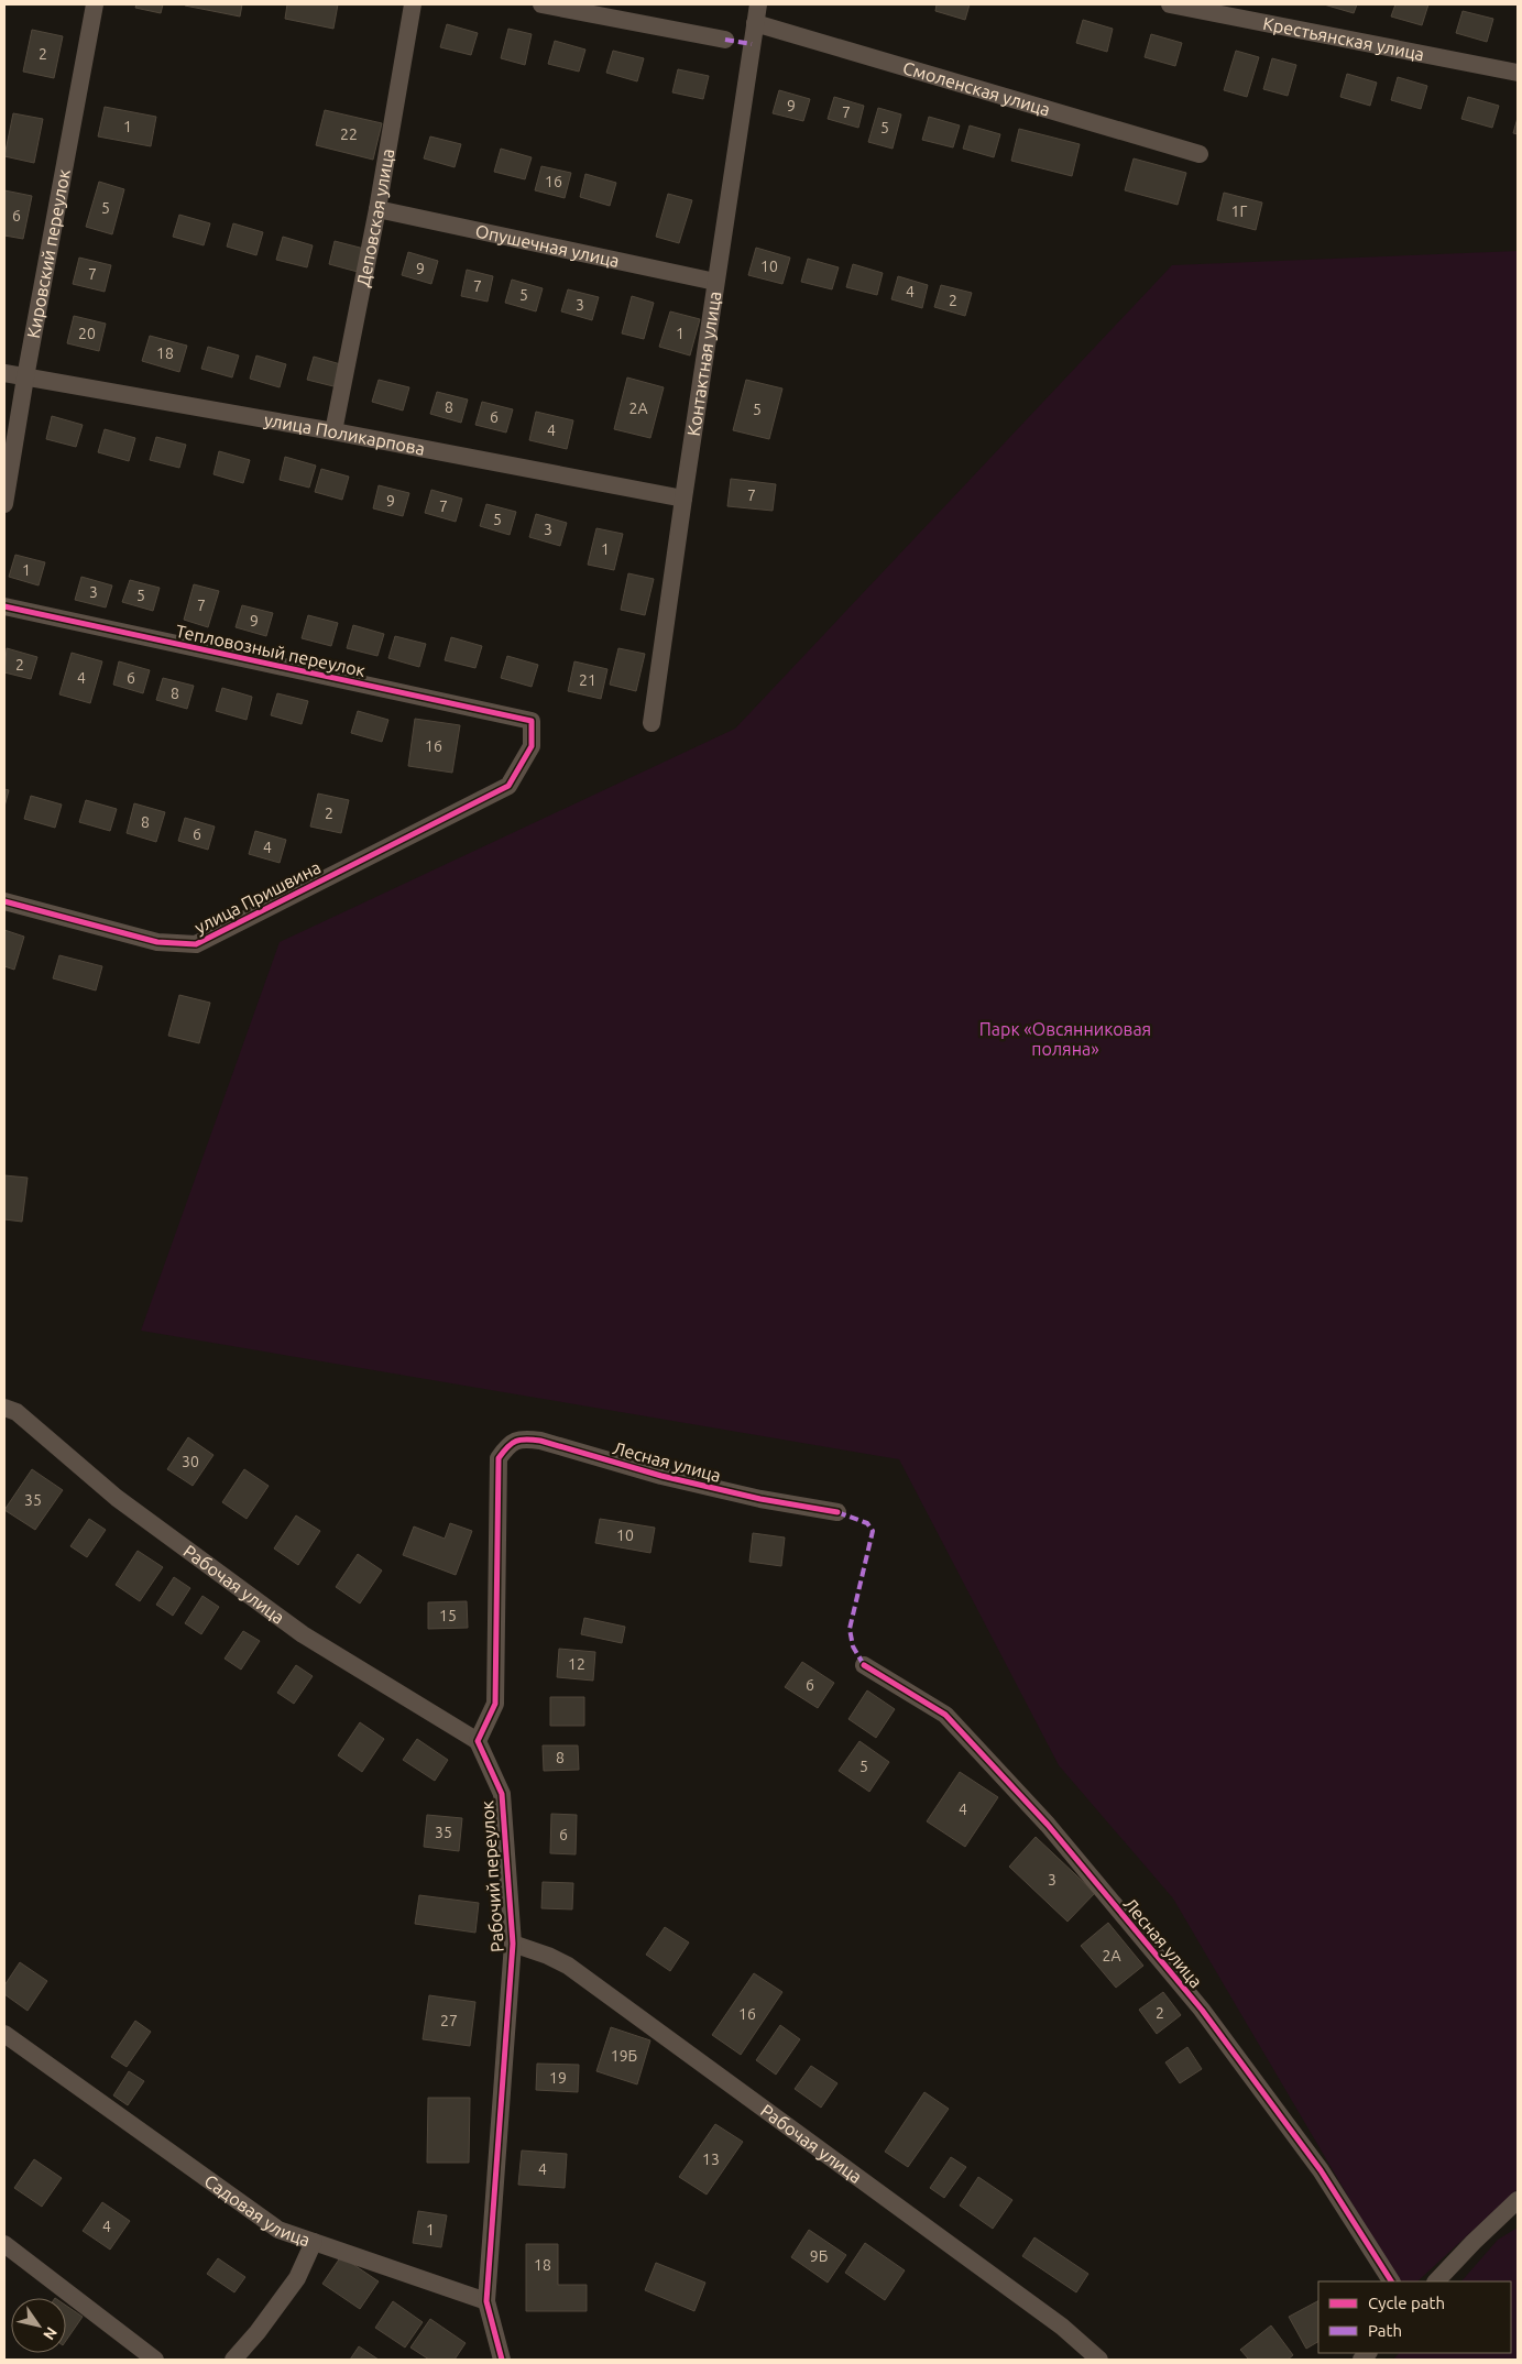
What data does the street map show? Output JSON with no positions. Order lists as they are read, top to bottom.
{
  "streets": {
    "street": [
      "Крестьянская улица",
      "Смоленская улица",
      "Деповская улица",
      "Опушечная улица",
      "Кировский переулок",
      "Контактная улица",
      "улица Поликарпова",
      "Тепловозный переулок",
      "улица Пришвина",
      "Лесная улица",
      "Рабочая улица",
      "Рабочий переулок",
      "Садовая улица"
    ]
  },
  "crossings": [
    ["Смоленская улица", "Контактная улица"],
    ["Деповская улица", "Опушечная улица"],
    ["Деповская улица", "улица Поликарпова"],
    ["Опушечная улица", "Контактная улица"],
    ["Кировский переулок", "улица Поликарпова"],
    ["Контактная улица", "улица Поликарпова"],
    ["Тепловозный переулок", "улица Пришвина"],
    ["Лесная улица", "Рабочая улица"],
    ["Лесная улица", "Рабочий переулок"],
    ["Рабочая улица", "Рабочий переулок"],
    ["Рабочий переулок", "Садовая улица"]
  ],
  "parks": ["Парк «Овсянниковая поляна»"],
  "house_numbers": [
    "2",
    "9",
    "7",
    "1",
    "5",
    "22",
    "16",
    "5",
    "1Г",
    "6",
    "10",
    "9",
    "7",
    "7",
    "4",
    "5",
    "2",
    "3",
    "20",
    "1",
    "18",
    "8",
    "2А",
    "5",
    "6",
    "4",
    "7",
    "9",
    "7",
    "5",
    "3",
    "1",
    "1",
    "3",
    "5",
    "7",
    "9",
    "2",
    "4",
    "6",
    "21",
    "8",
    "16",
    "2",
    "8",
    "6",
    "4",
    "30",
    "35",
    "10",
    "15",
    "12",
    "6",
    "8",
    "5",
    "4",
    "35",
    "6",
    "3",
    "2А",
    "2",
    "16",
    "27",
    "19Б",
    "19",
    "13",
    "4",
    "4",
    "1",
    "9Б",
    "18"
  ],
  "legend": ["Cycle path", "Path"],
  "north": "bottom right"
}
